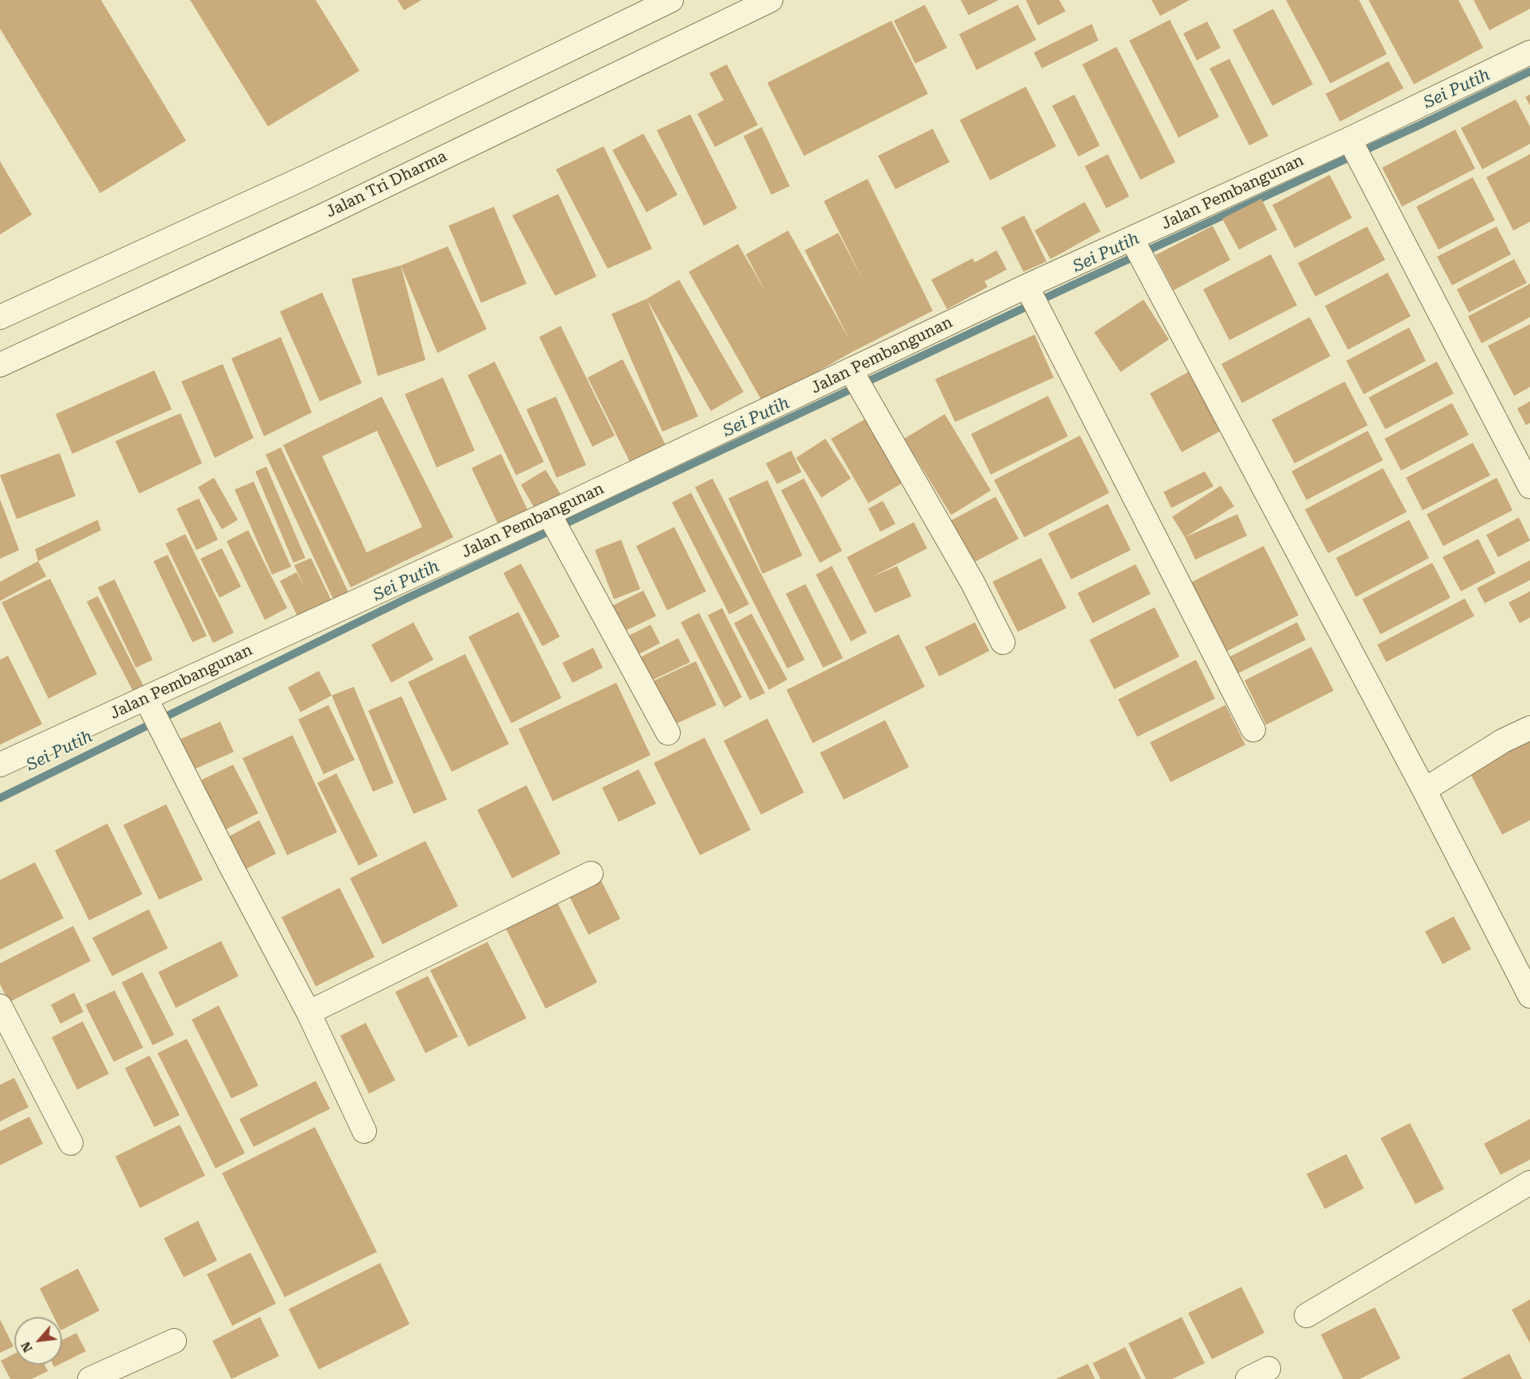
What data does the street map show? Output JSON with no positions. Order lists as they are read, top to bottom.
{
  "streets": {
    "street": ["Jalan Tri Dharma", "Jalan Pembangunan"]
  },
  "water": ["Sei Putih"],
  "north": "bottom left"
}
